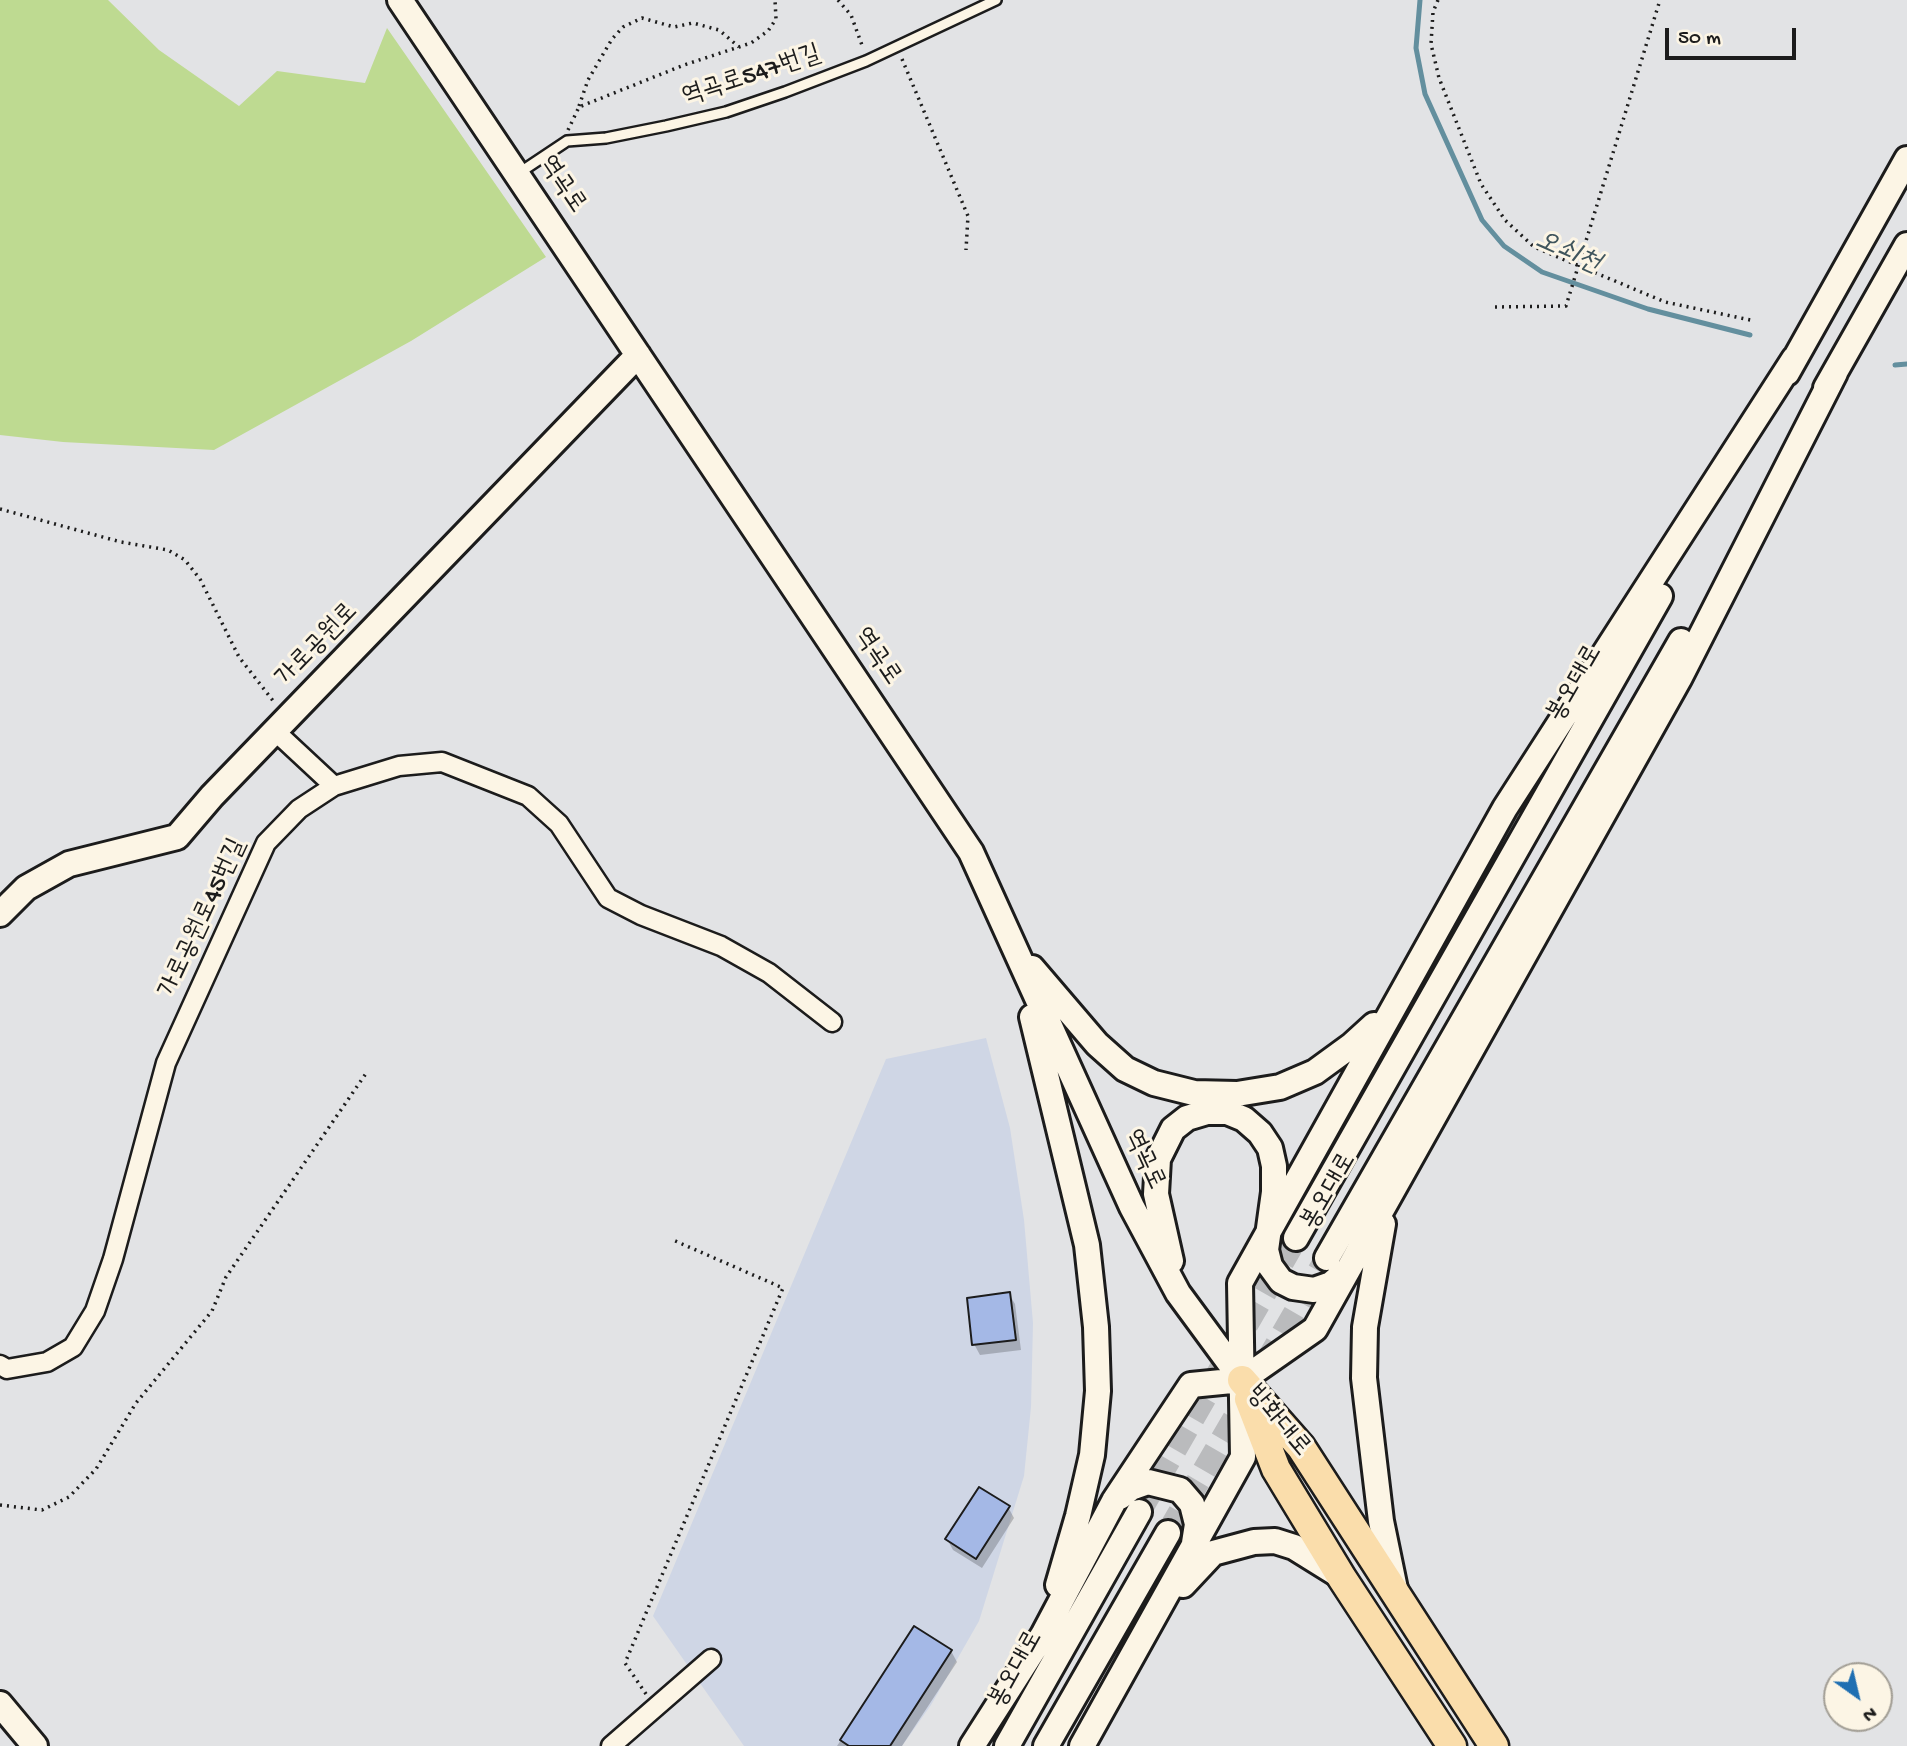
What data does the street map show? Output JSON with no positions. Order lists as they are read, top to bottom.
{
  "streets": {
    "main road": ["방화대로"],
    "street": [
      "역곡로",
      "가로공원로",
      "봉오대로",
      "가로공원로45번길"
    ],
    "lane": ["역곡로547번길"]
  },
  "crossings": [
    ["역곡로547번길", "역곡로"],
    ["역곡로", "가로공원로"],
    ["역곡로", "방화대로"]
  ],
  "water": ["오쇠천"],
  "scale_bar": "50 m",
  "north": "bottom right"
}
